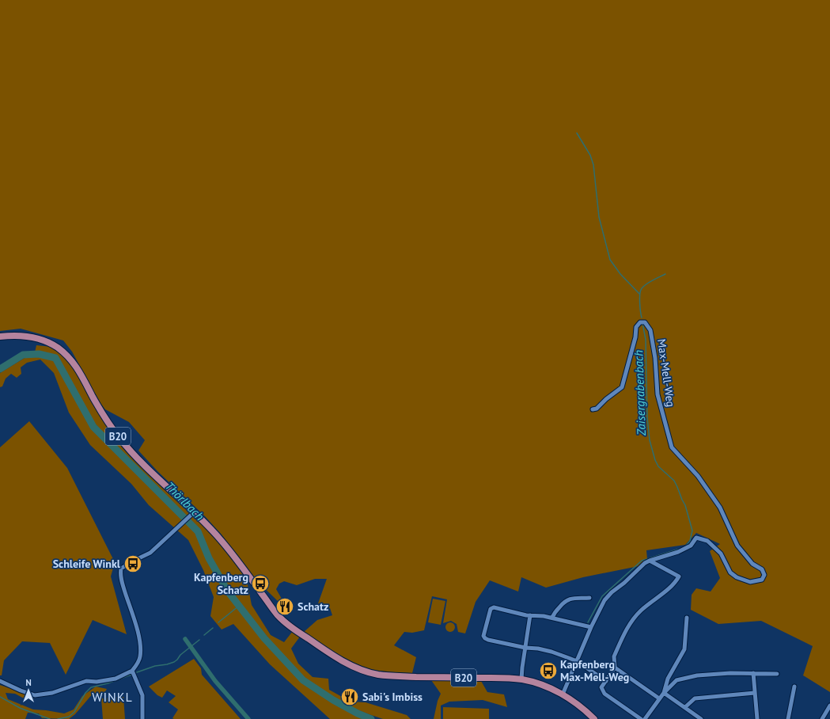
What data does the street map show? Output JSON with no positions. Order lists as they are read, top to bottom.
{
  "streets": {
    "main road": ["B20"],
    "street": ["Max-Mell-Weg"]
  },
  "crossings": [
    ["Max-Mell-Weg", "B20"]
  ],
  "districts": ["WINKL"],
  "water": ["Zaisergrabenbach", "Thörlbach"],
  "places": {
    "bus stop": ["Schleife Winkl", "Kapfenberg Schatz", "Kapfenberg Max-Mell-Weg"],
    "restaurant": ["Schatz", "Sabi's Imbiss"]
  },
  "north": "top"
}
